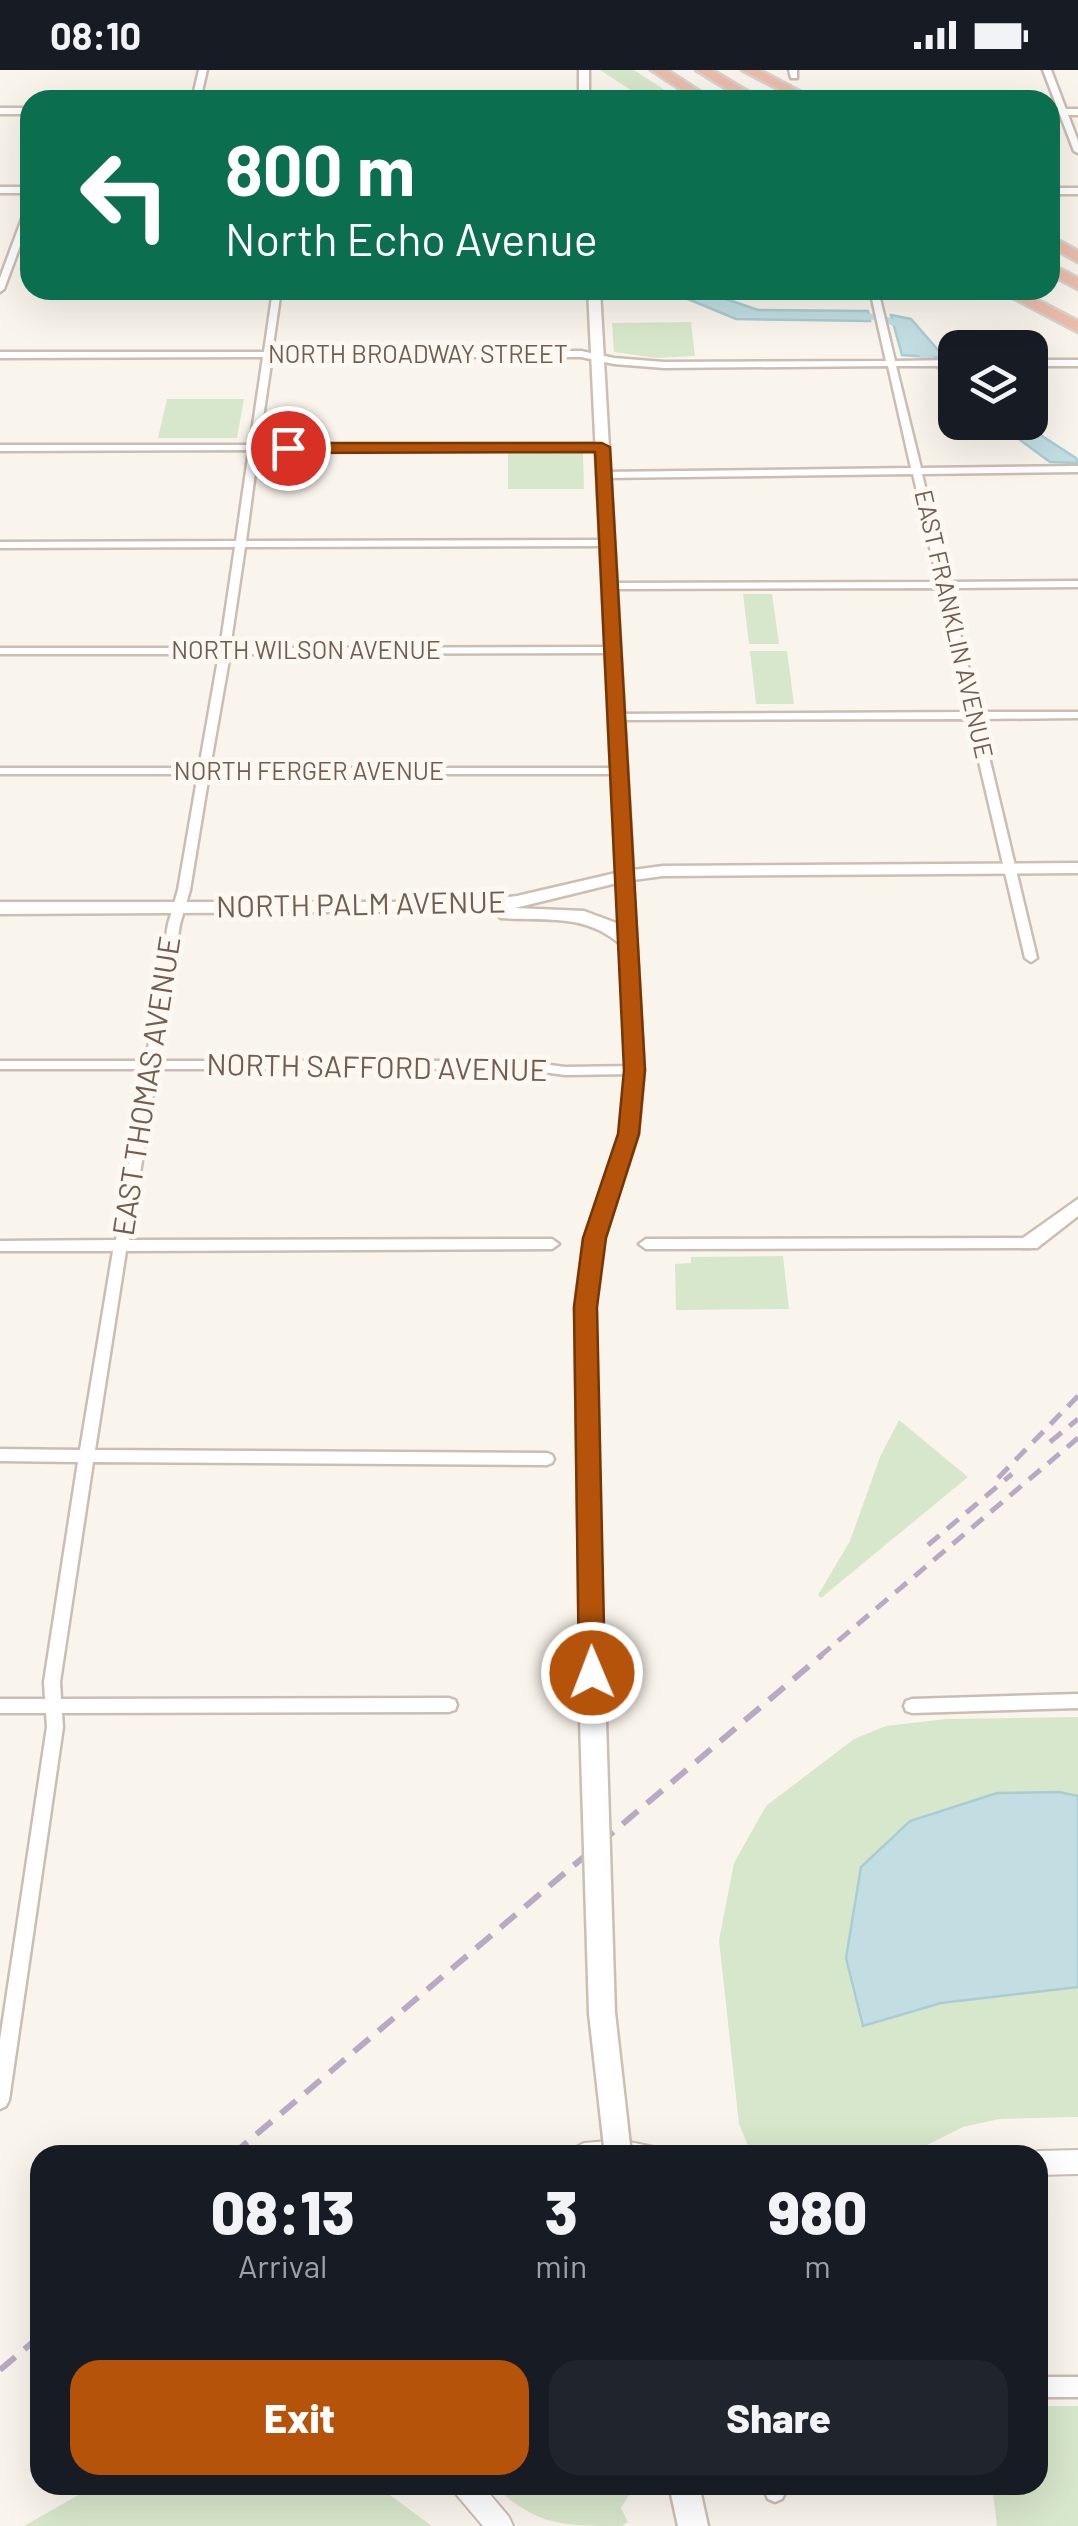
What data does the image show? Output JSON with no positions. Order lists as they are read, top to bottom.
{
  "streets": {
    "main road": ["NORTH PALM AVENUE"],
    "street": [
      "NORTH BROADWAY STREET",
      "EAST FRANKLIN AVENUE",
      "NORTH WILSON AVENUE",
      "NORTH FERGER AVENUE",
      "NORTH SAFFORD AVENUE",
      "EAST THOMAS AVENUE"
    ]
  },
  "crossings": [
    ["NORTH BROADWAY STREET", "EAST FRANKLIN AVENUE"],
    ["NORTH BROADWAY STREET", "EAST THOMAS AVENUE"],
    ["EAST FRANKLIN AVENUE", "NORTH PALM AVENUE"],
    ["NORTH WILSON AVENUE", "EAST THOMAS AVENUE"],
    ["NORTH FERGER AVENUE", "EAST THOMAS AVENUE"],
    ["NORTH PALM AVENUE", "EAST THOMAS AVENUE"],
    ["NORTH SAFFORD AVENUE", "EAST THOMAS AVENUE"]
  ],
  "page": {
    "status": "08:10",
    "turn": ["800 m", "North Echo Avenue"],
    "eta": [
      "08:13",
      "Arrival",
      "3",
      "min",
      "980",
      "m"
    ],
    "buttons": ["Exit", "Share"]
  }
}
